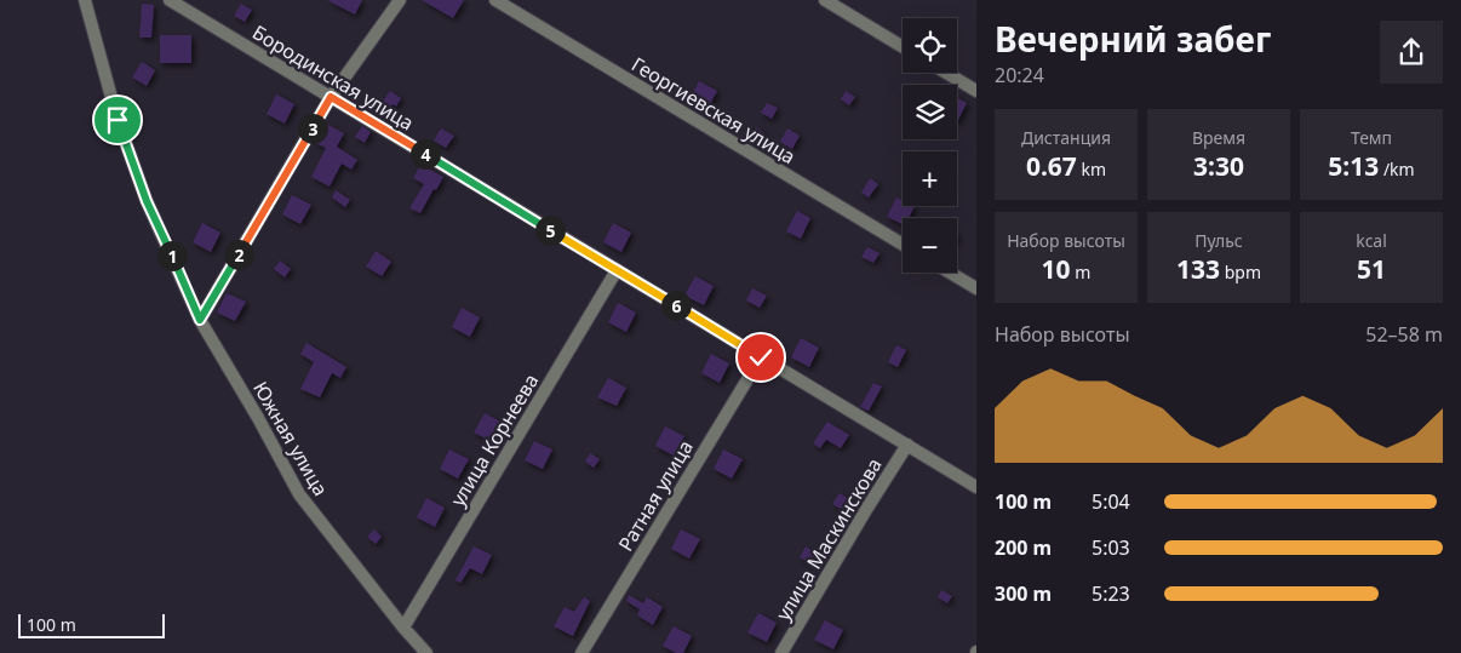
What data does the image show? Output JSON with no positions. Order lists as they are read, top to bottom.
{
  "streets": {
    "street": [
      "Бородинская улица",
      "Георгиевская улица",
      "Южная улица",
      "улица Корнеева",
      "Ратная улица",
      "улица Маскинскова"
    ]
  },
  "crossings": [
    ["Бородинская улица", "улица Корнеева"],
    ["Бородинская улица", "Ратная улица"],
    ["Бородинская улица", "улица Маскинскова"],
    ["Южная улица", "улица Корнеева"]
  ],
  "scale_bar": "100 m",
  "page": {
    "heading": ["Вечерний забег", "20:24"],
    "map_buttons": ["+", "−"],
    "stats": [
      ["Дистанция", "0.67 km"],
      ["Время", "3:30"],
      ["Темп", "5:13 /km"],
      ["Набор высоты", "10 m"],
      ["Пульс", "133 bpm"],
      ["kcal", "51"]
    ],
    "pins": [
      "3",
      "4",
      "5",
      "2",
      "1",
      "6"
    ],
    "chart": ["Набор высоты", "52–58 m"],
    "list": [
      {
        "name": "100 m",
        "note": "5:04"
      },
      {
        "name": "200 m",
        "note": "5:03"
      },
      {
        "name": "300 m",
        "note": "5:23"
      }
    ],
    "scale": "100 m"
  }
}
